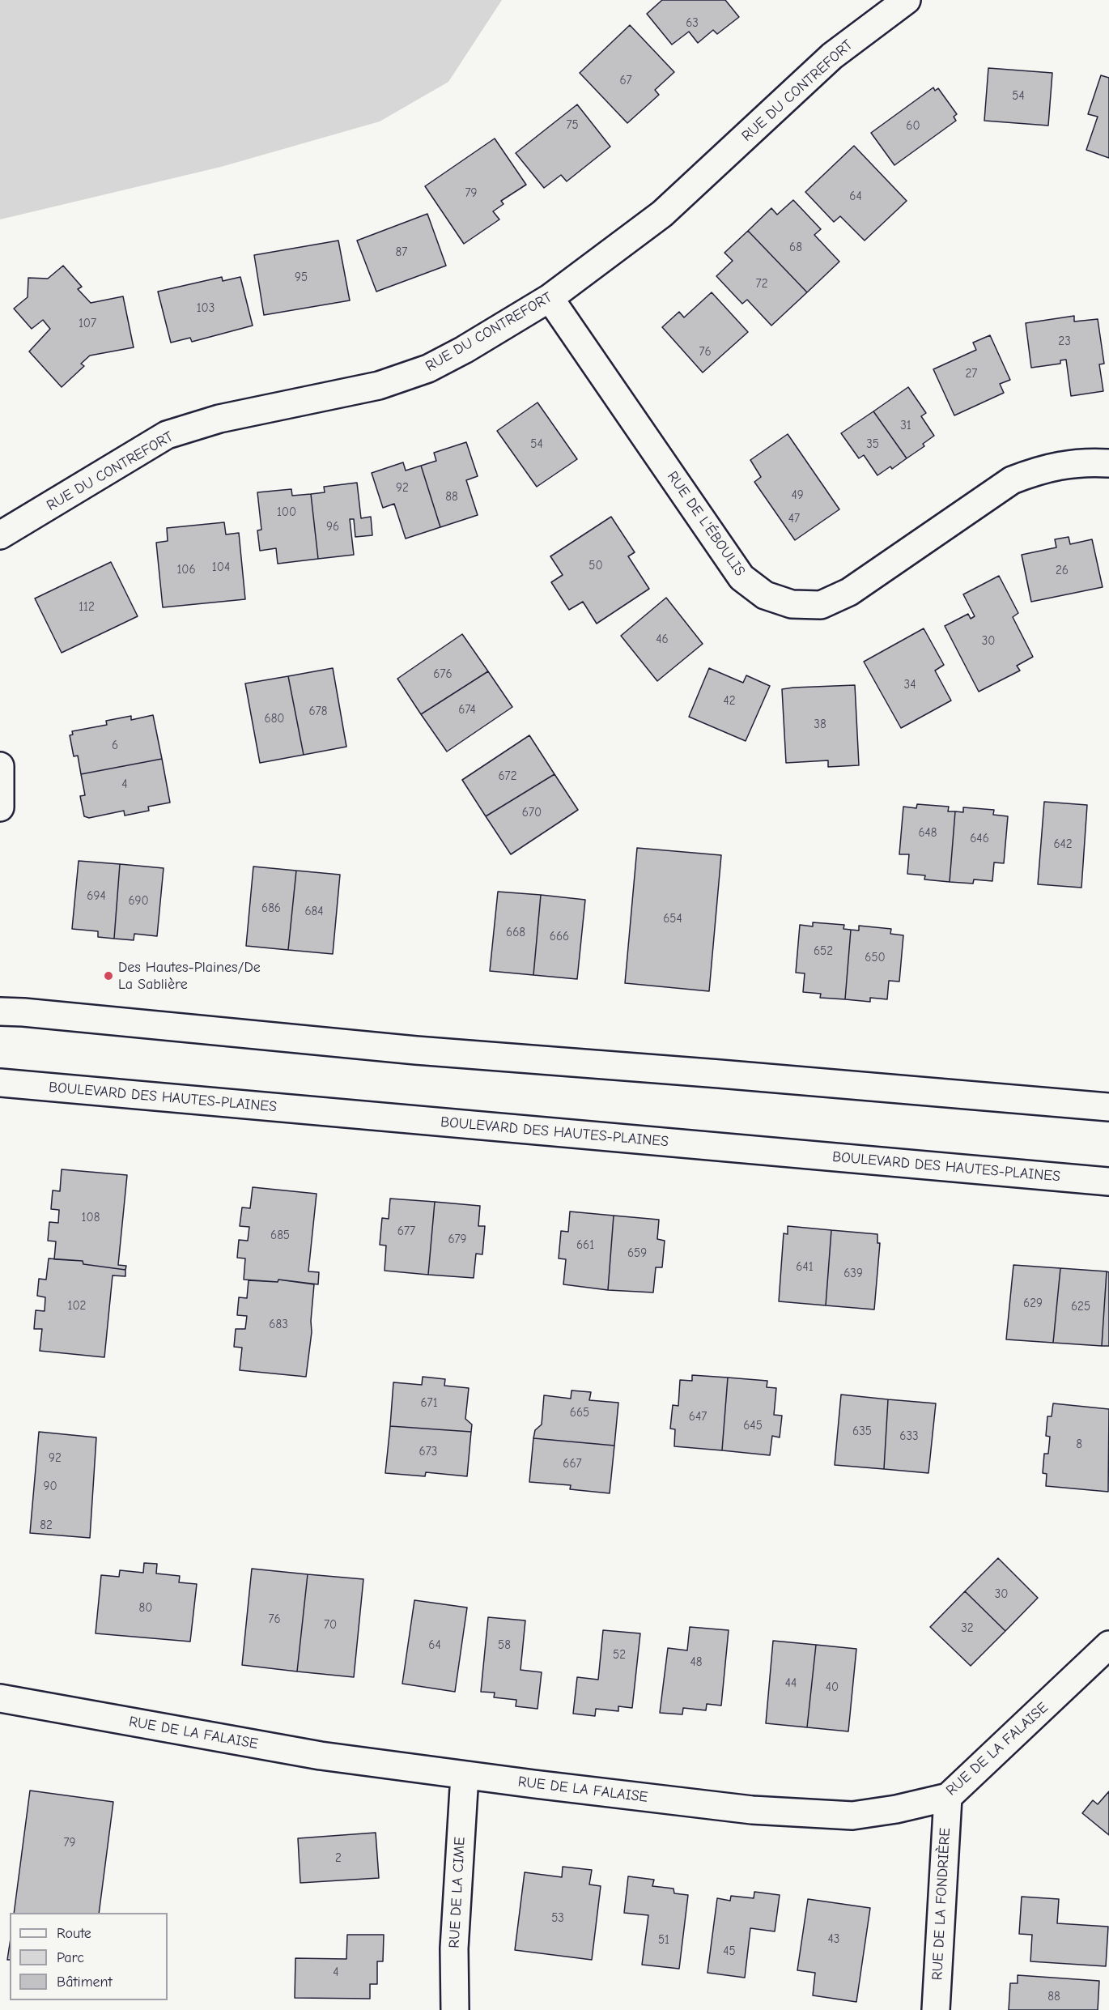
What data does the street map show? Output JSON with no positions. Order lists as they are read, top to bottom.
{
  "streets": {
    "street": [
      "RUE DU CONTREFORT",
      "RUE DE L'ÉBOULIS",
      "BOULEVARD DES HAUTES-PLAINES",
      "RUE DE LA FALAISE",
      "RUE DE LA CIME",
      "RUE DE LA FONDRIÈRE"
    ]
  },
  "crossings": [
    ["RUE DU CONTREFORT", "RUE DE L'ÉBOULIS"],
    ["RUE DE LA FALAISE", "RUE DE LA CIME"],
    ["RUE DE LA FALAISE", "RUE DE LA FONDRIÈRE"]
  ],
  "places": ["Des Hautes-Plaines/De La Sablière"],
  "house_numbers": [
    "63",
    "67",
    "54",
    "75",
    "60",
    "79",
    "64",
    "68",
    "87",
    "95",
    "72",
    "103",
    "107",
    "23",
    "76",
    "27",
    "31",
    "54",
    "35",
    "92",
    "49",
    "88",
    "100",
    "47",
    "96",
    "50",
    "104",
    "106",
    "26",
    "112",
    "46",
    "30",
    "676",
    "34",
    "42",
    "674",
    "678",
    "680",
    "38",
    "6",
    "672",
    "4",
    "670",
    "648",
    "646",
    "642",
    "694",
    "690",
    "686",
    "684",
    "654",
    "668",
    "666",
    "652",
    "650",
    "108",
    "677",
    "685",
    "679",
    "661",
    "659",
    "641",
    "639",
    "629",
    "102",
    "625",
    "683",
    "671",
    "665",
    "647",
    "645",
    "635",
    "633",
    "8",
    "673",
    "92",
    "667",
    "90",
    "82",
    "30",
    "80",
    "76",
    "70",
    "32",
    "64",
    "58",
    "52",
    "48",
    "44",
    "40",
    "79",
    "2",
    "53",
    "43",
    "51",
    "45",
    "4",
    "88"
  ],
  "legend": ["Route", "Parc", "Bâtiment"]
}
